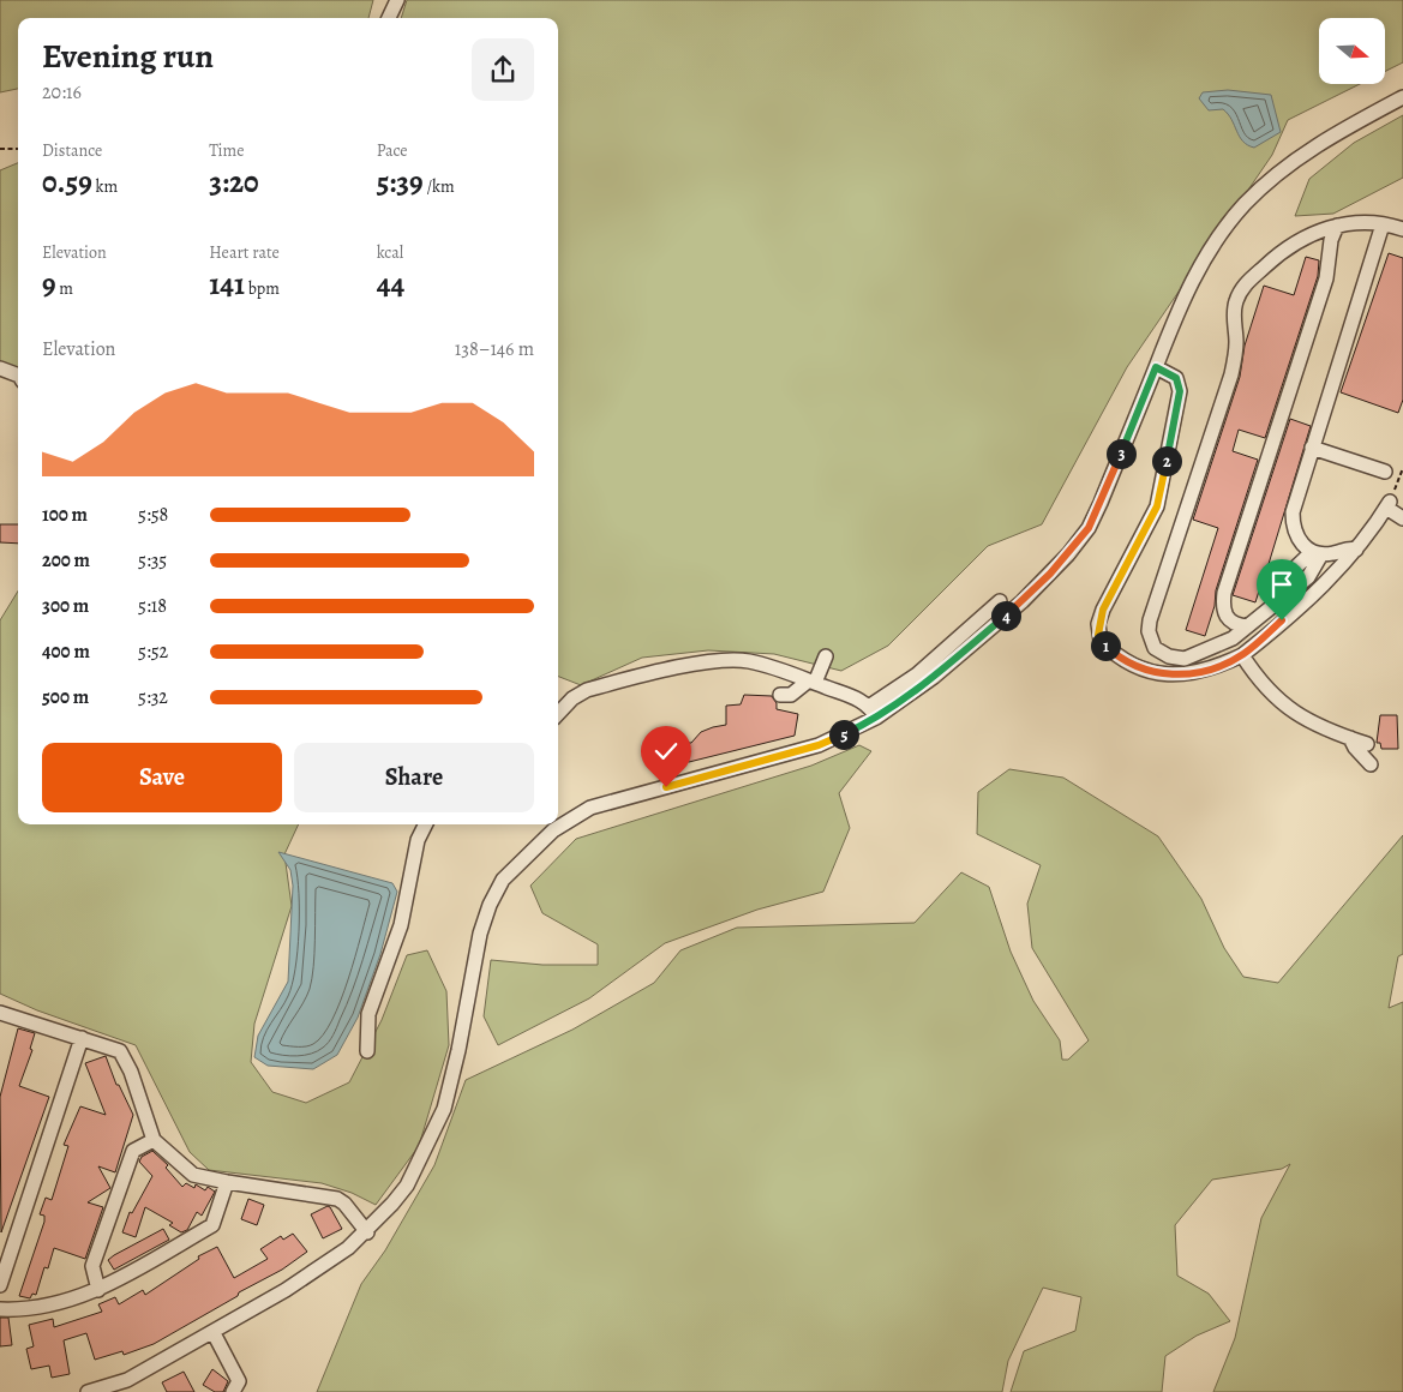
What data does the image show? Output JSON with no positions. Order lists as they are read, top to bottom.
{
  "north": "right",
  "page": {
    "heading": ["Evening run", "20:16"],
    "stats": [
      ["Distance", "0.59 km"],
      ["Time", "3:20"],
      ["Pace", "5:39 /km"],
      ["Elevation", "9 m"],
      ["Heart rate", "141 bpm"],
      ["kcal", "44"]
    ],
    "chart": ["Elevation", "138–146 m"],
    "pins": [
      "3",
      "2",
      "4",
      "1",
      "5"
    ],
    "list": [
      {
        "name": "100 m",
        "note": "5:58"
      },
      {
        "name": "200 m",
        "note": "5:35"
      },
      {
        "name": "300 m",
        "note": "5:18"
      },
      {
        "name": "400 m",
        "note": "5:52"
      },
      {
        "name": "500 m",
        "note": "5:32"
      }
    ],
    "buttons": ["Save", "Share"]
  }
}
